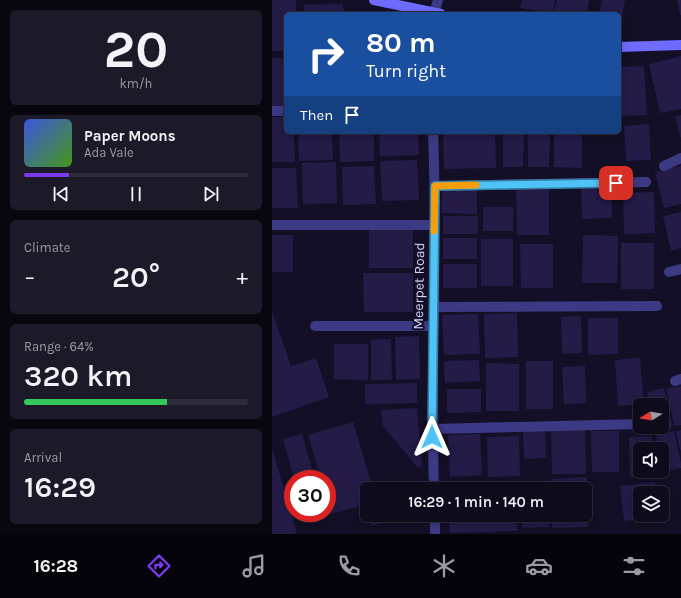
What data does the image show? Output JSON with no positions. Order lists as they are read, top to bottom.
{
  "streets": {
    "street": ["Meerpet Road"]
  },
  "north": "left",
  "page": {
    "tile": [
      ["20", "km/h"],
      "Climate",
      ["Range · 64%", "320 km"],
      ["Arrival", "16:29"]
    ],
    "turn": ["80 m", "Turn right"],
    "then": "Then",
    "song": ["Paper Moons", "Ada Vale"],
    "heat": ["−", "20°", "+"],
    "limit": "30",
    "trip": "16:29 · 1 min · 140 m",
    "tabs": "16:28"
  }
}
